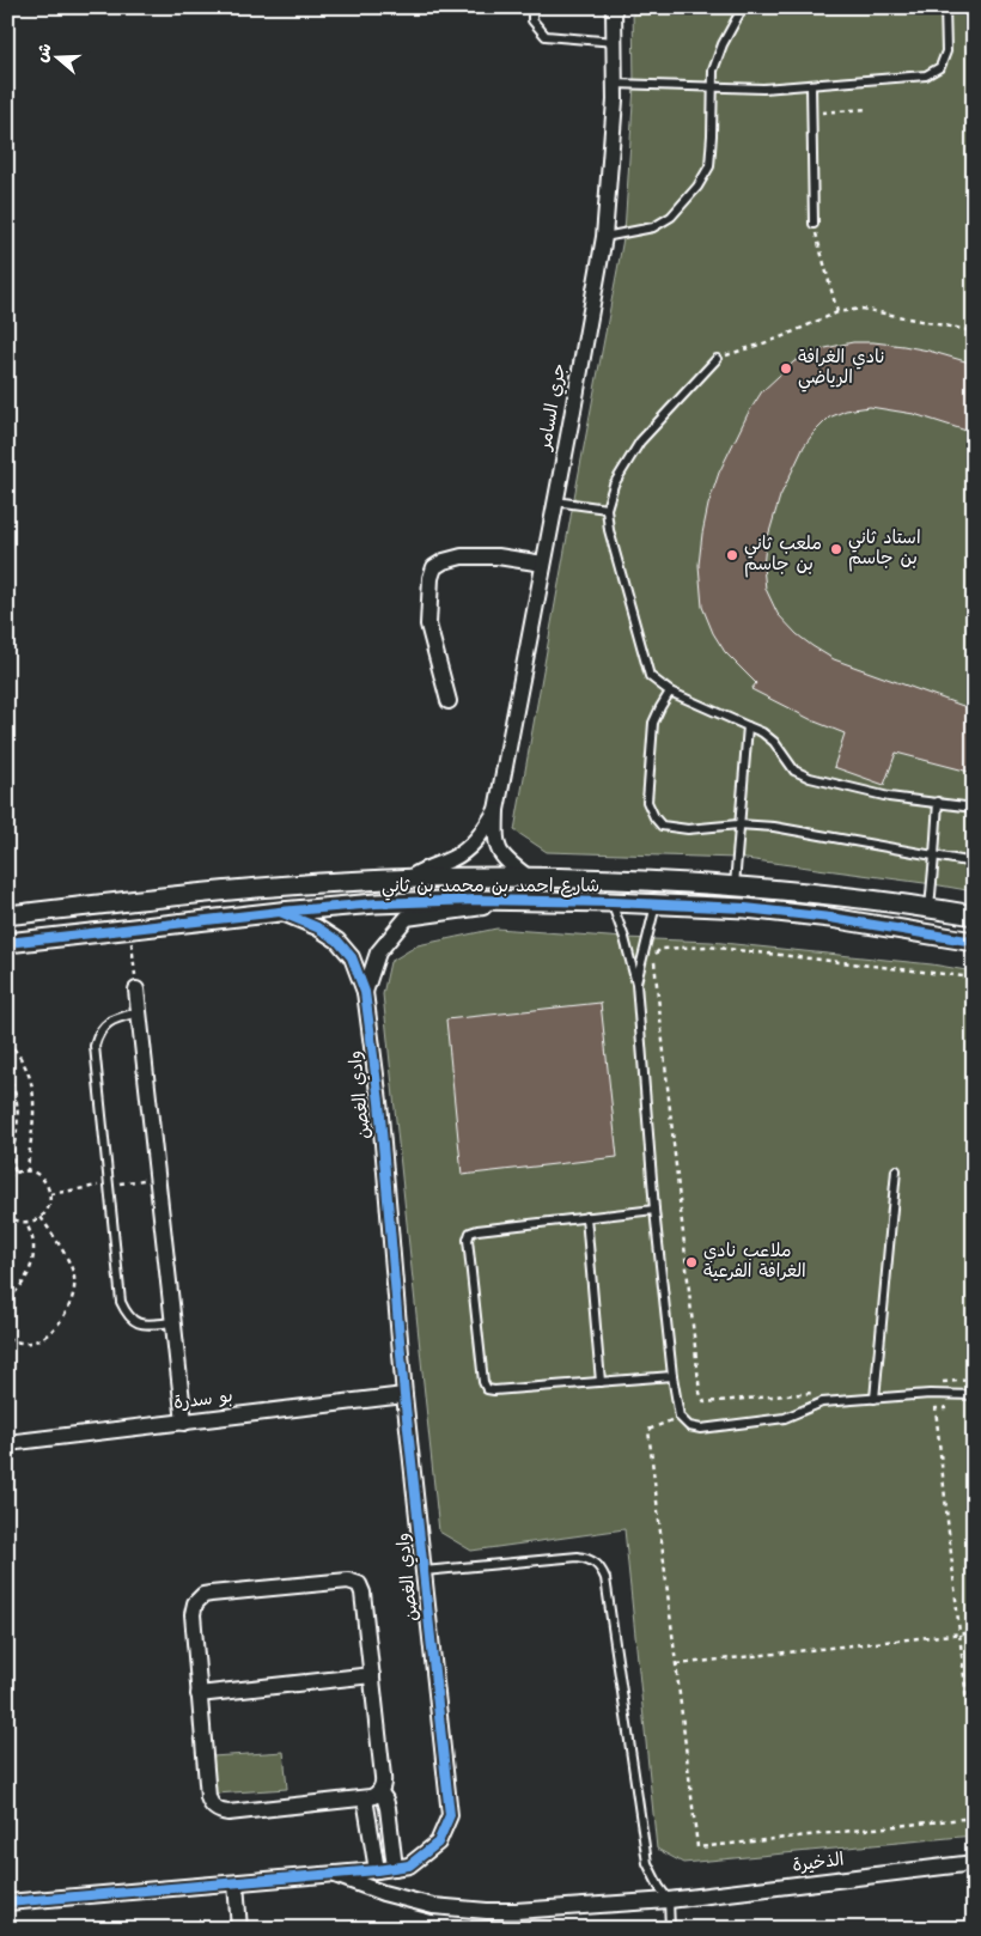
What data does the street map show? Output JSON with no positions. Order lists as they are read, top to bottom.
{
  "streets": {
    "street": [
      "جري السامر",
      "شارع احمد بن محمد بن ثاني",
      "وادي الغصن",
      "بو سدرة",
      "الذخيرة"
    ]
  },
  "crossings": [
    ["جري السامر", "شارع احمد بن محمد بن ثاني"],
    ["شارع احمد بن محمد بن ثاني", "وادي الغصن"],
    ["وادي الغصن", "بو سدرة"],
    ["وادي الغصن", "الذخيرة"]
  ],
  "places": [
    "نادي الغرافة الرياضي",
    "استاد ثاني بن جاسم",
    "ملعب ثاني بن جاسم",
    "ملاعب نادي الغرافة الفرعية"
  ],
  "north": "left"
}
